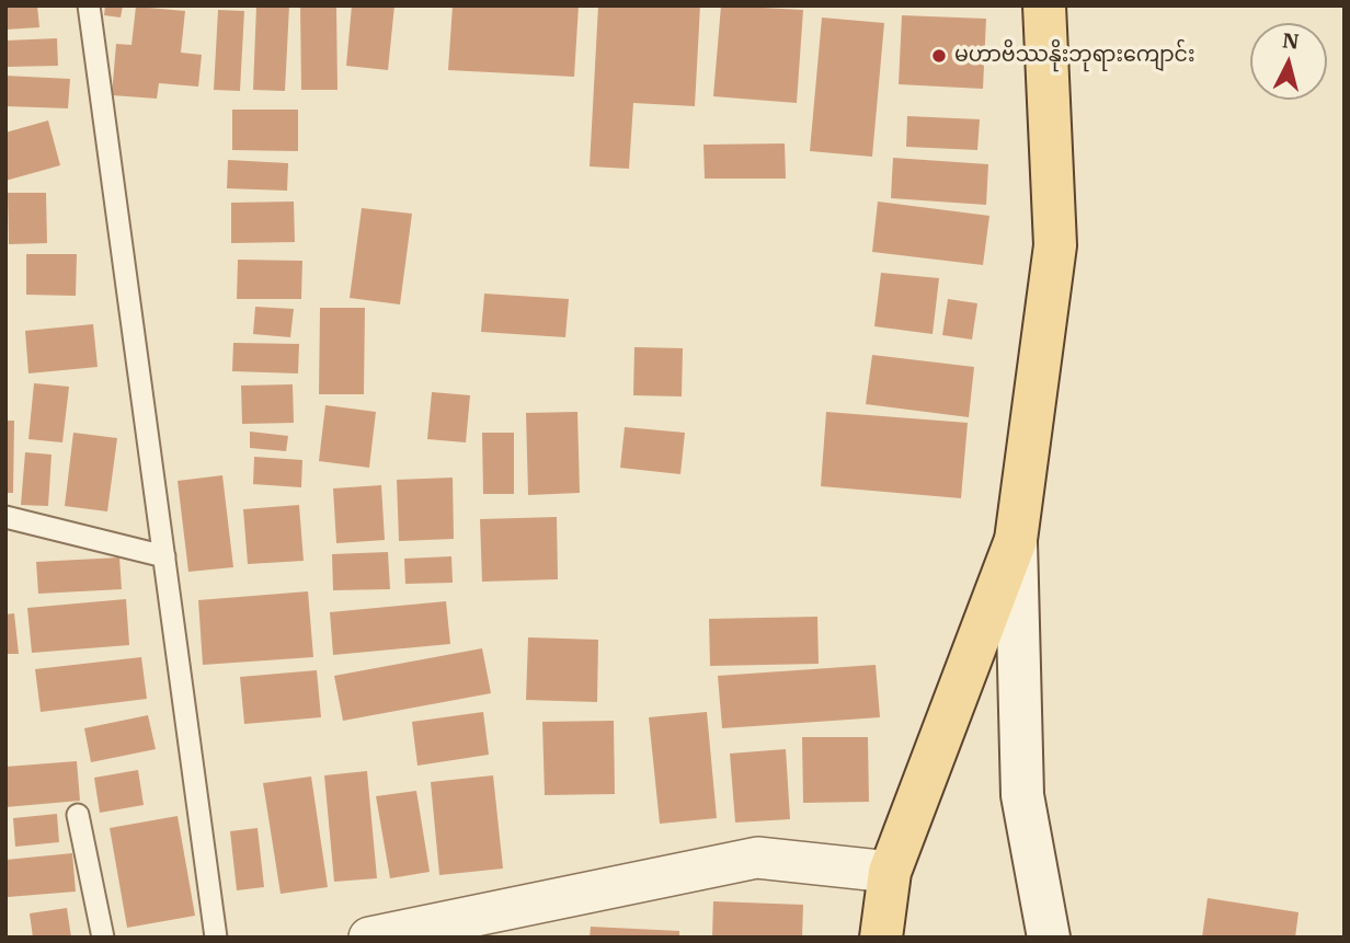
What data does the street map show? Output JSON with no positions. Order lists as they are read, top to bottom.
{
  "places": ["မဟာဗိဿနိုးဘုရားကျောင်း"],
  "north": "top"
}
